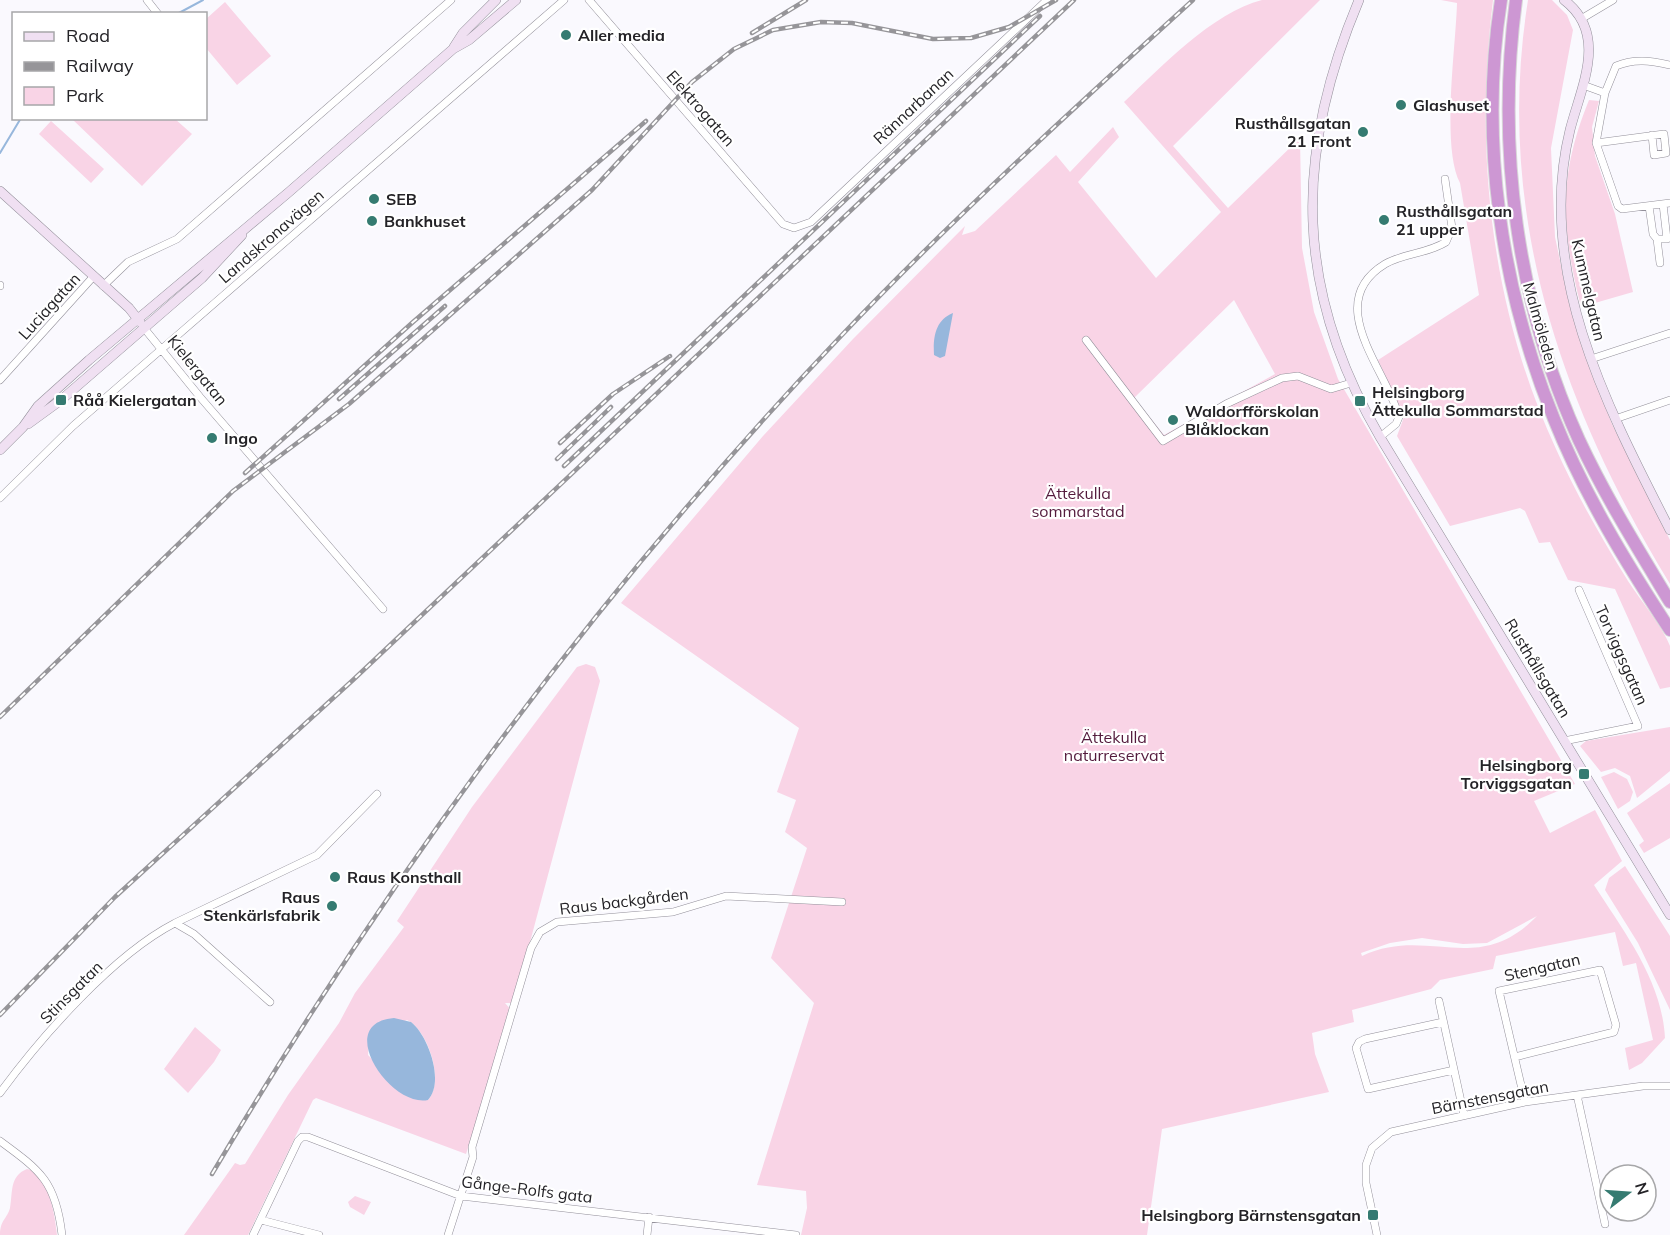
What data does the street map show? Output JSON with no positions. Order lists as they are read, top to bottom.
{
  "streets": {
    "highway": ["Malmöleden"],
    "main road": [
      "Landskronavägen",
      "Kummelgatan",
      "Kielergatan",
      "Rusthållsgatan"
    ],
    "street": [
      "Rännarbanan",
      "Elektrogatan",
      "Luciagatan",
      "Torviggsgatan",
      "Raus backgården",
      "Stengatan",
      "Stinsgatan",
      "Bärnstensgatan",
      "Gånge-Rolfs gata"
    ]
  },
  "crossings": [
    ["Rännarbanan", "Elektrogatan"],
    ["Landskronavägen", "Kielergatan"],
    ["Luciagatan", "Kielergatan"],
    ["Torviggsgatan", "Rusthållsgatan"],
    ["Raus backgården", "Gånge-Rolfs gata"],
    ["Stengatan", "Bärnstensgatan"]
  ],
  "parks": ["Ättekulla sommarstad", "Ättekulla naturreservat"],
  "places": {
    "other": [
      "Aller media",
      "Glashuset",
      "Rusthållsgatan 21 Front",
      "SEB",
      "Rusthållsgatan 21 upper",
      "Bankhuset",
      "Waldorfförskolan Blåklockan",
      "Ingo",
      "Raus Konsthall",
      "Raus Stenkärlsfabrik"
    ],
    "transit": [
      "Råå Kielergatan",
      "Helsingborg Ättekulla Sommarstad",
      "Helsingborg Torviggsgatan",
      "Helsingborg Bärnstensgatan"
    ]
  },
  "legend": ["Road", "Railway", "Park"],
  "north": "right"
}
